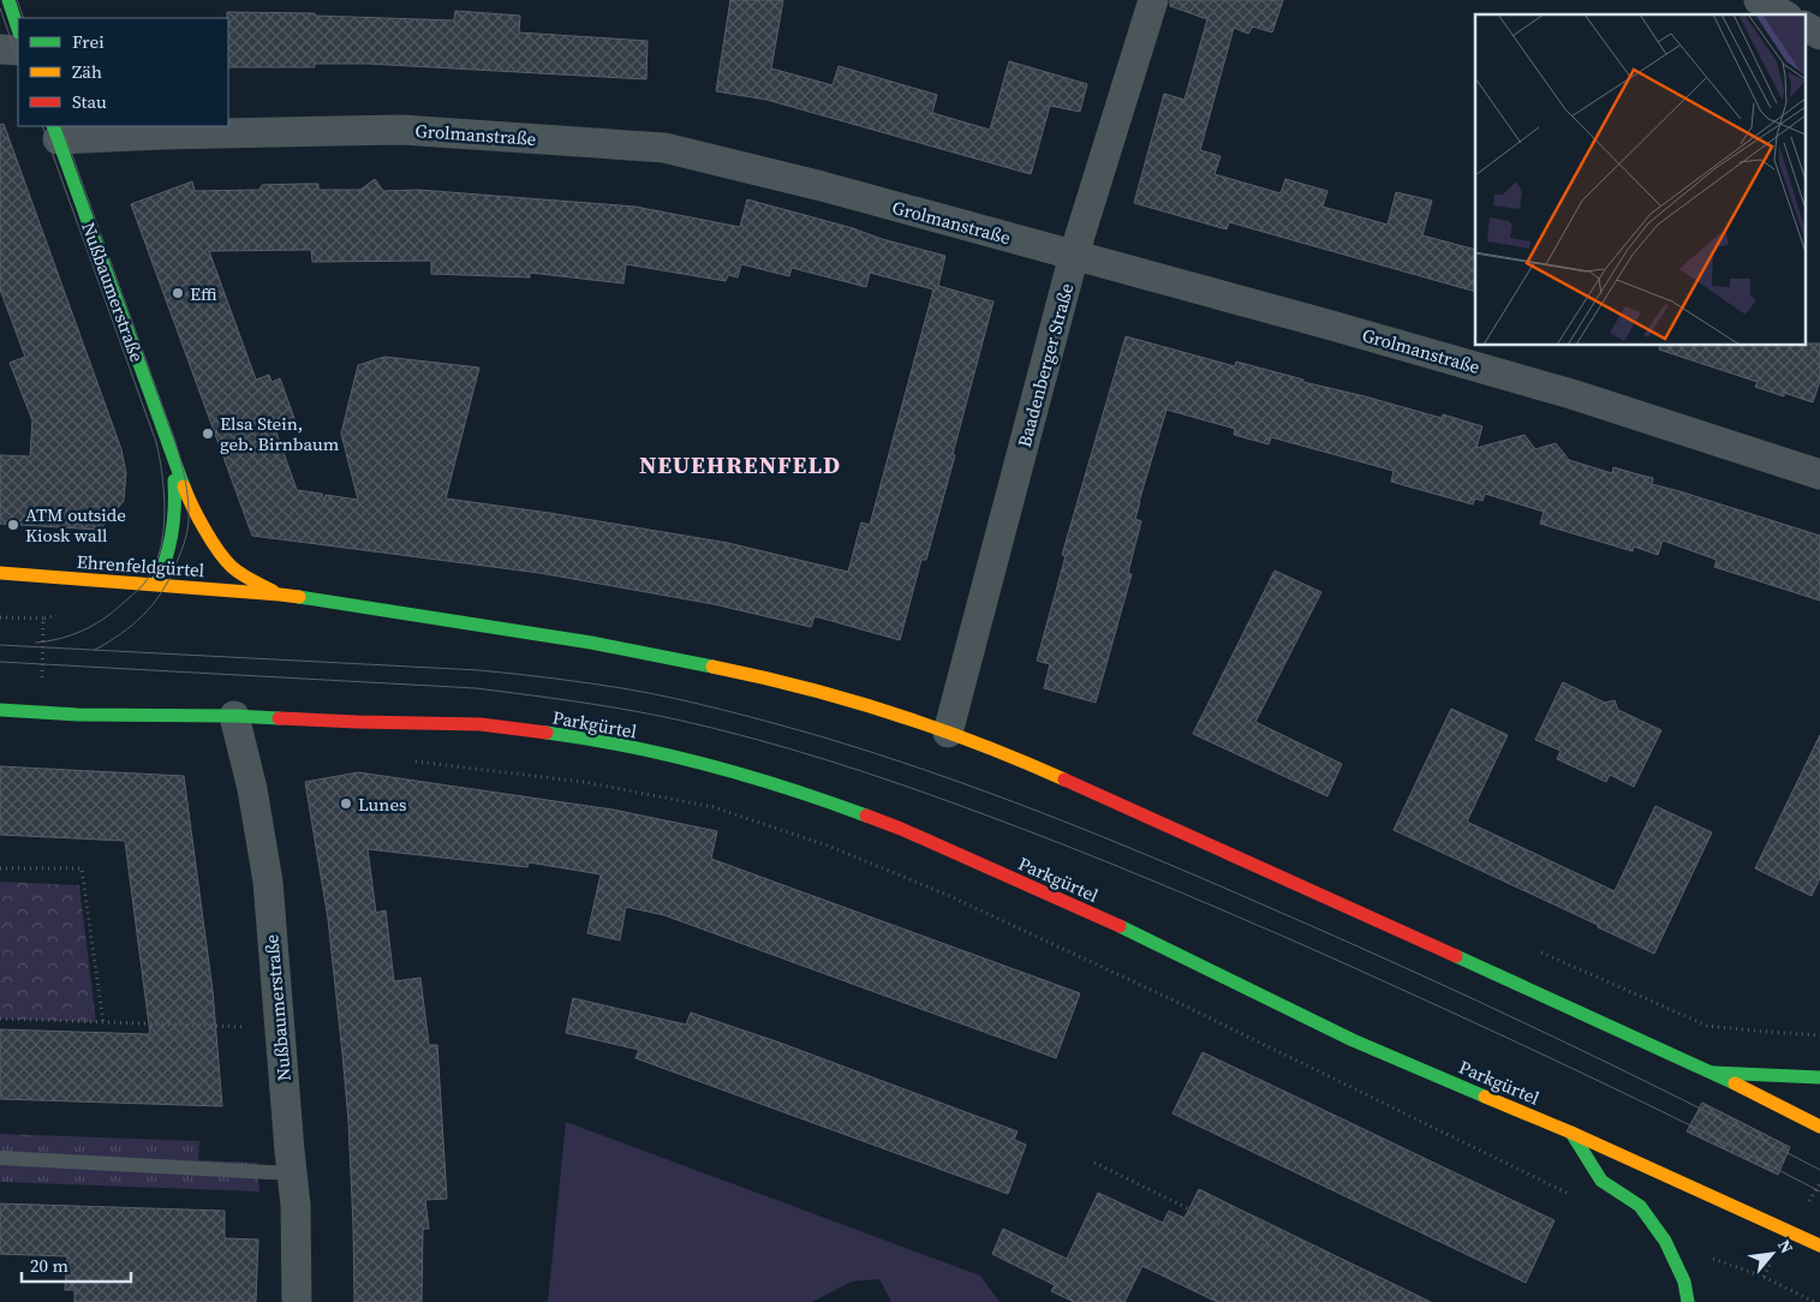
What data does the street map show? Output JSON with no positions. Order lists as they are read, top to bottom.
{
  "streets": {
    "main road": ["Nußbaumerstraße", "Ehrenfeldgürtel", "Parkgürtel"],
    "street": ["Grolmanstraße", "Baadenberger Straße"]
  },
  "crossings": [
    ["Grolmanstraße", "Nußbaumerstraße"],
    ["Grolmanstraße", "Baadenberger Straße"],
    ["Nußbaumerstraße", "Ehrenfeldgürtel"],
    ["Nußbaumerstraße", "Parkgürtel"]
  ],
  "districts": ["NEUEHRENFELD"],
  "places": [
    "Effi",
    "Elsa Stein, geb. Birnbaum",
    "ATM outside Kiosk wall",
    "Lunes"
  ],
  "legend": ["Frei", "Zäh", "Stau"],
  "scale_bar": "20 m",
  "north": "top right"
}
